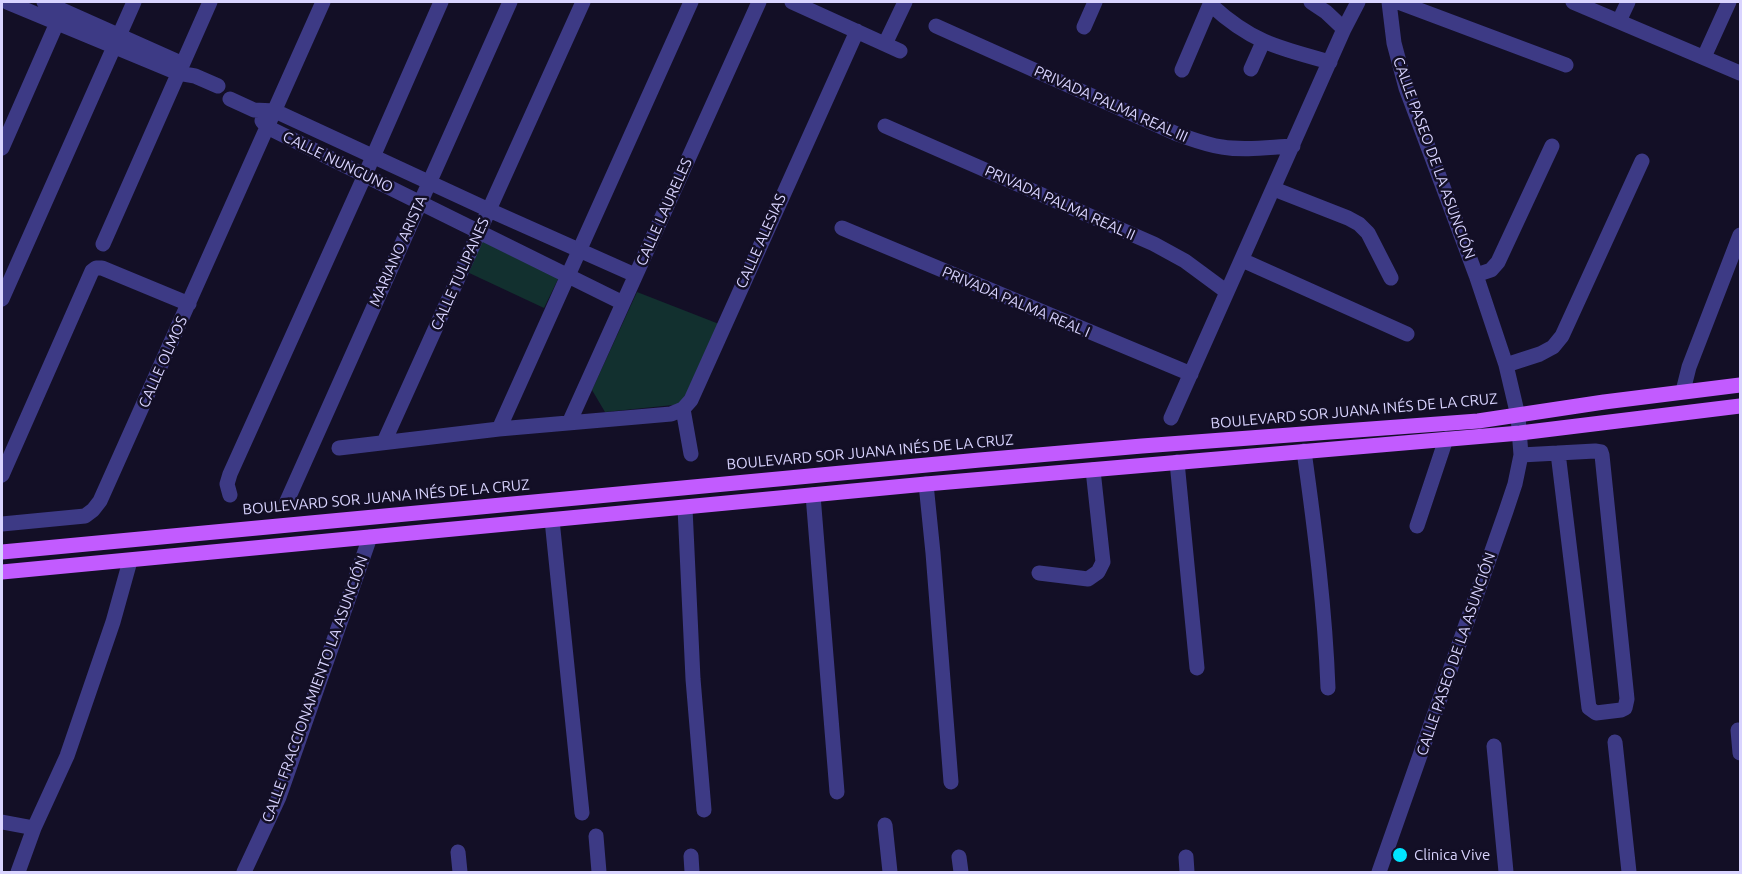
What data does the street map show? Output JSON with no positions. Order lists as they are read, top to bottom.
{
  "streets": {
    "main road": ["BOULEVARD SOR JUANA INÉS DE LA CRUZ"],
    "street": [
      "PRIVADA PALMA REAL III",
      "CALLE PASEO DE LA ASUNCIÓN",
      "CALLE NUNGUNO",
      "PRIVADA PALMA REAL II",
      "CALLE LAURELES",
      "CALLE ALESIAS",
      "MARIANO ARISTA",
      "CALLE TULIPANES",
      "PRIVADA PALMA REAL I",
      "CALLE OLMOS",
      "CALLE FRACCIONAMIENTO LA ASUNCIÓN"
    ]
  },
  "crossings": [
    ["CALLE PASEO DE LA ASUNCIÓN", "BOULEVARD SOR JUANA INÉS DE LA CRUZ"],
    ["CALLE NUNGUNO", "CALLE LAURELES"],
    ["CALLE NUNGUNO", "MARIANO ARISTA"],
    ["CALLE NUNGUNO", "CALLE TULIPANES"],
    ["CALLE NUNGUNO", "CALLE OLMOS"]
  ],
  "places": ["Clinica Vive"]
}
